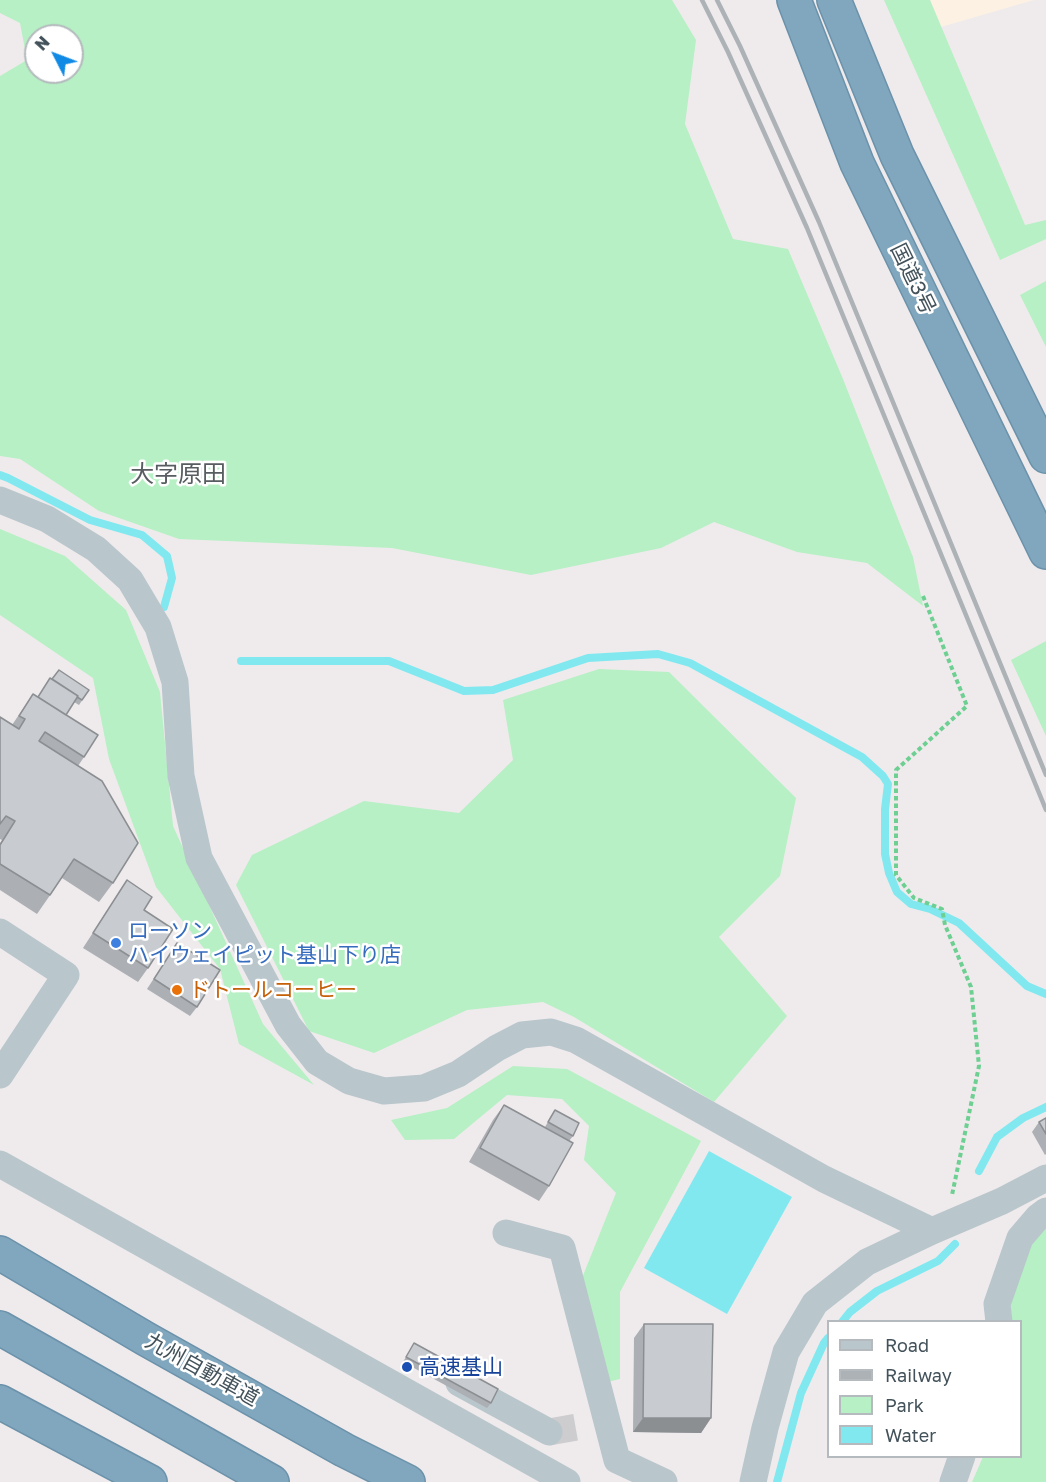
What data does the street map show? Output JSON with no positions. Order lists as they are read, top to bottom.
{
  "streets": {
    "highway": ["国道3号", "九州自動車道"]
  },
  "districts": ["大字原田"],
  "places": ["ローソン ハイウェイピット基山下り店", "ドトールコーヒー", "高速基山"],
  "legend": [
    "Road",
    "Railway",
    "Park",
    "Water"
  ],
  "north": "top left"
}
